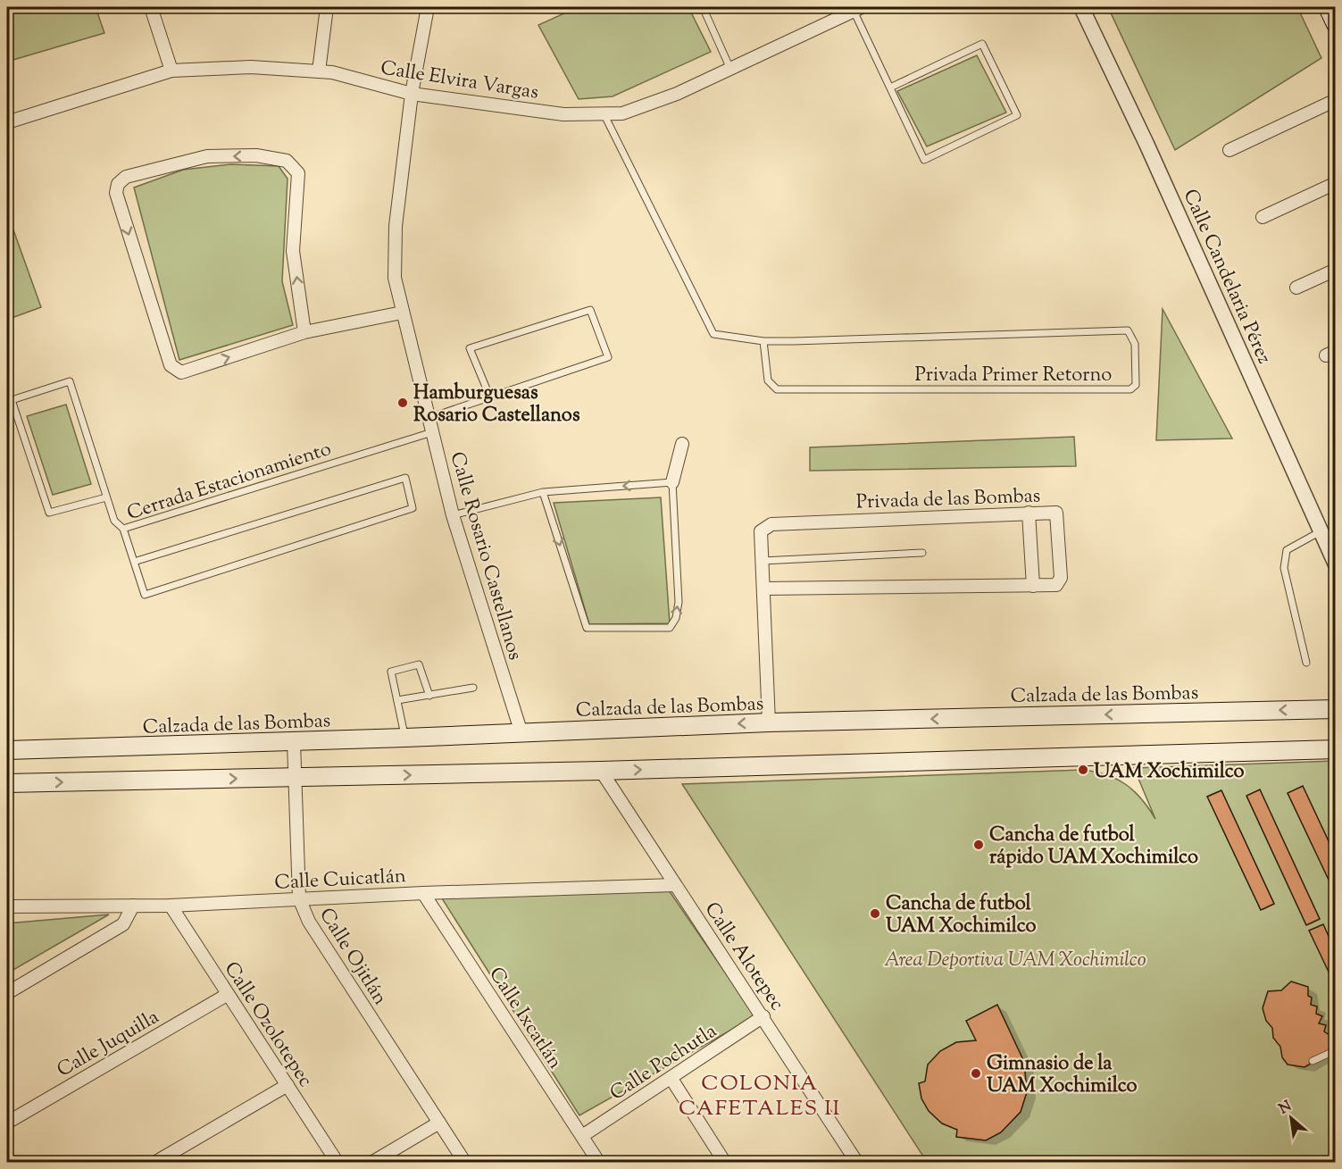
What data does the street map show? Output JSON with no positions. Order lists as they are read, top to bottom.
{
  "streets": {
    "main road": ["Calzada de las Bombas"],
    "street": [
      "Calle Elvira Vargas",
      "Calle Candelaria Pérez",
      "Privada de las Bombas",
      "Calle Rosario Castellanos",
      "Calle Cuicatlán",
      "Calle Ojitlán",
      "Calle Alotepec",
      "Calle Ixcatlán",
      "Calle Ozolotepec",
      "Calle Juquilla",
      "Calle Pochutla"
    ],
    "lane": ["Privada Primer Retorno", "Cerrada Estacionamiento"]
  },
  "crossings": [
    ["Calle Elvira Vargas", "Privada Primer Retorno"],
    ["Calle Elvira Vargas", "Calle Rosario Castellanos"],
    ["Cerrada Estacionamiento", "Calle Rosario Castellanos"],
    ["Privada de las Bombas", "Calzada de las Bombas"],
    ["Calle Rosario Castellanos", "Calzada de las Bombas"],
    ["Calzada de las Bombas", "Calle Ojitlán"],
    ["Calle Cuicatlán", "Calle Ojitlán"],
    ["Calle Cuicatlán", "Calle Alotepec"],
    ["Calle Cuicatlán", "Calle Ixcatlán"],
    ["Calle Cuicatlán", "Calle Ozolotepec"],
    ["Calle Alotepec", "Calle Pochutla"],
    ["Calle Ixcatlán", "Calle Pochutla"],
    ["Calle Ozolotepec", "Calle Juquilla"]
  ],
  "districts": ["COLONIA CAFETALES II"],
  "parks": ["Area Deportiva UAM Xochimilco"],
  "places": [
    "Hamburguesas Rosario Castellanos",
    "UAM Xochimilco",
    "Cancha de futbol rápido UAM Xochimilco",
    "Cancha de futbol UAM Xochimilco",
    "Gimnasio de la UAM Xochimilco"
  ],
  "north": "top left"
}
